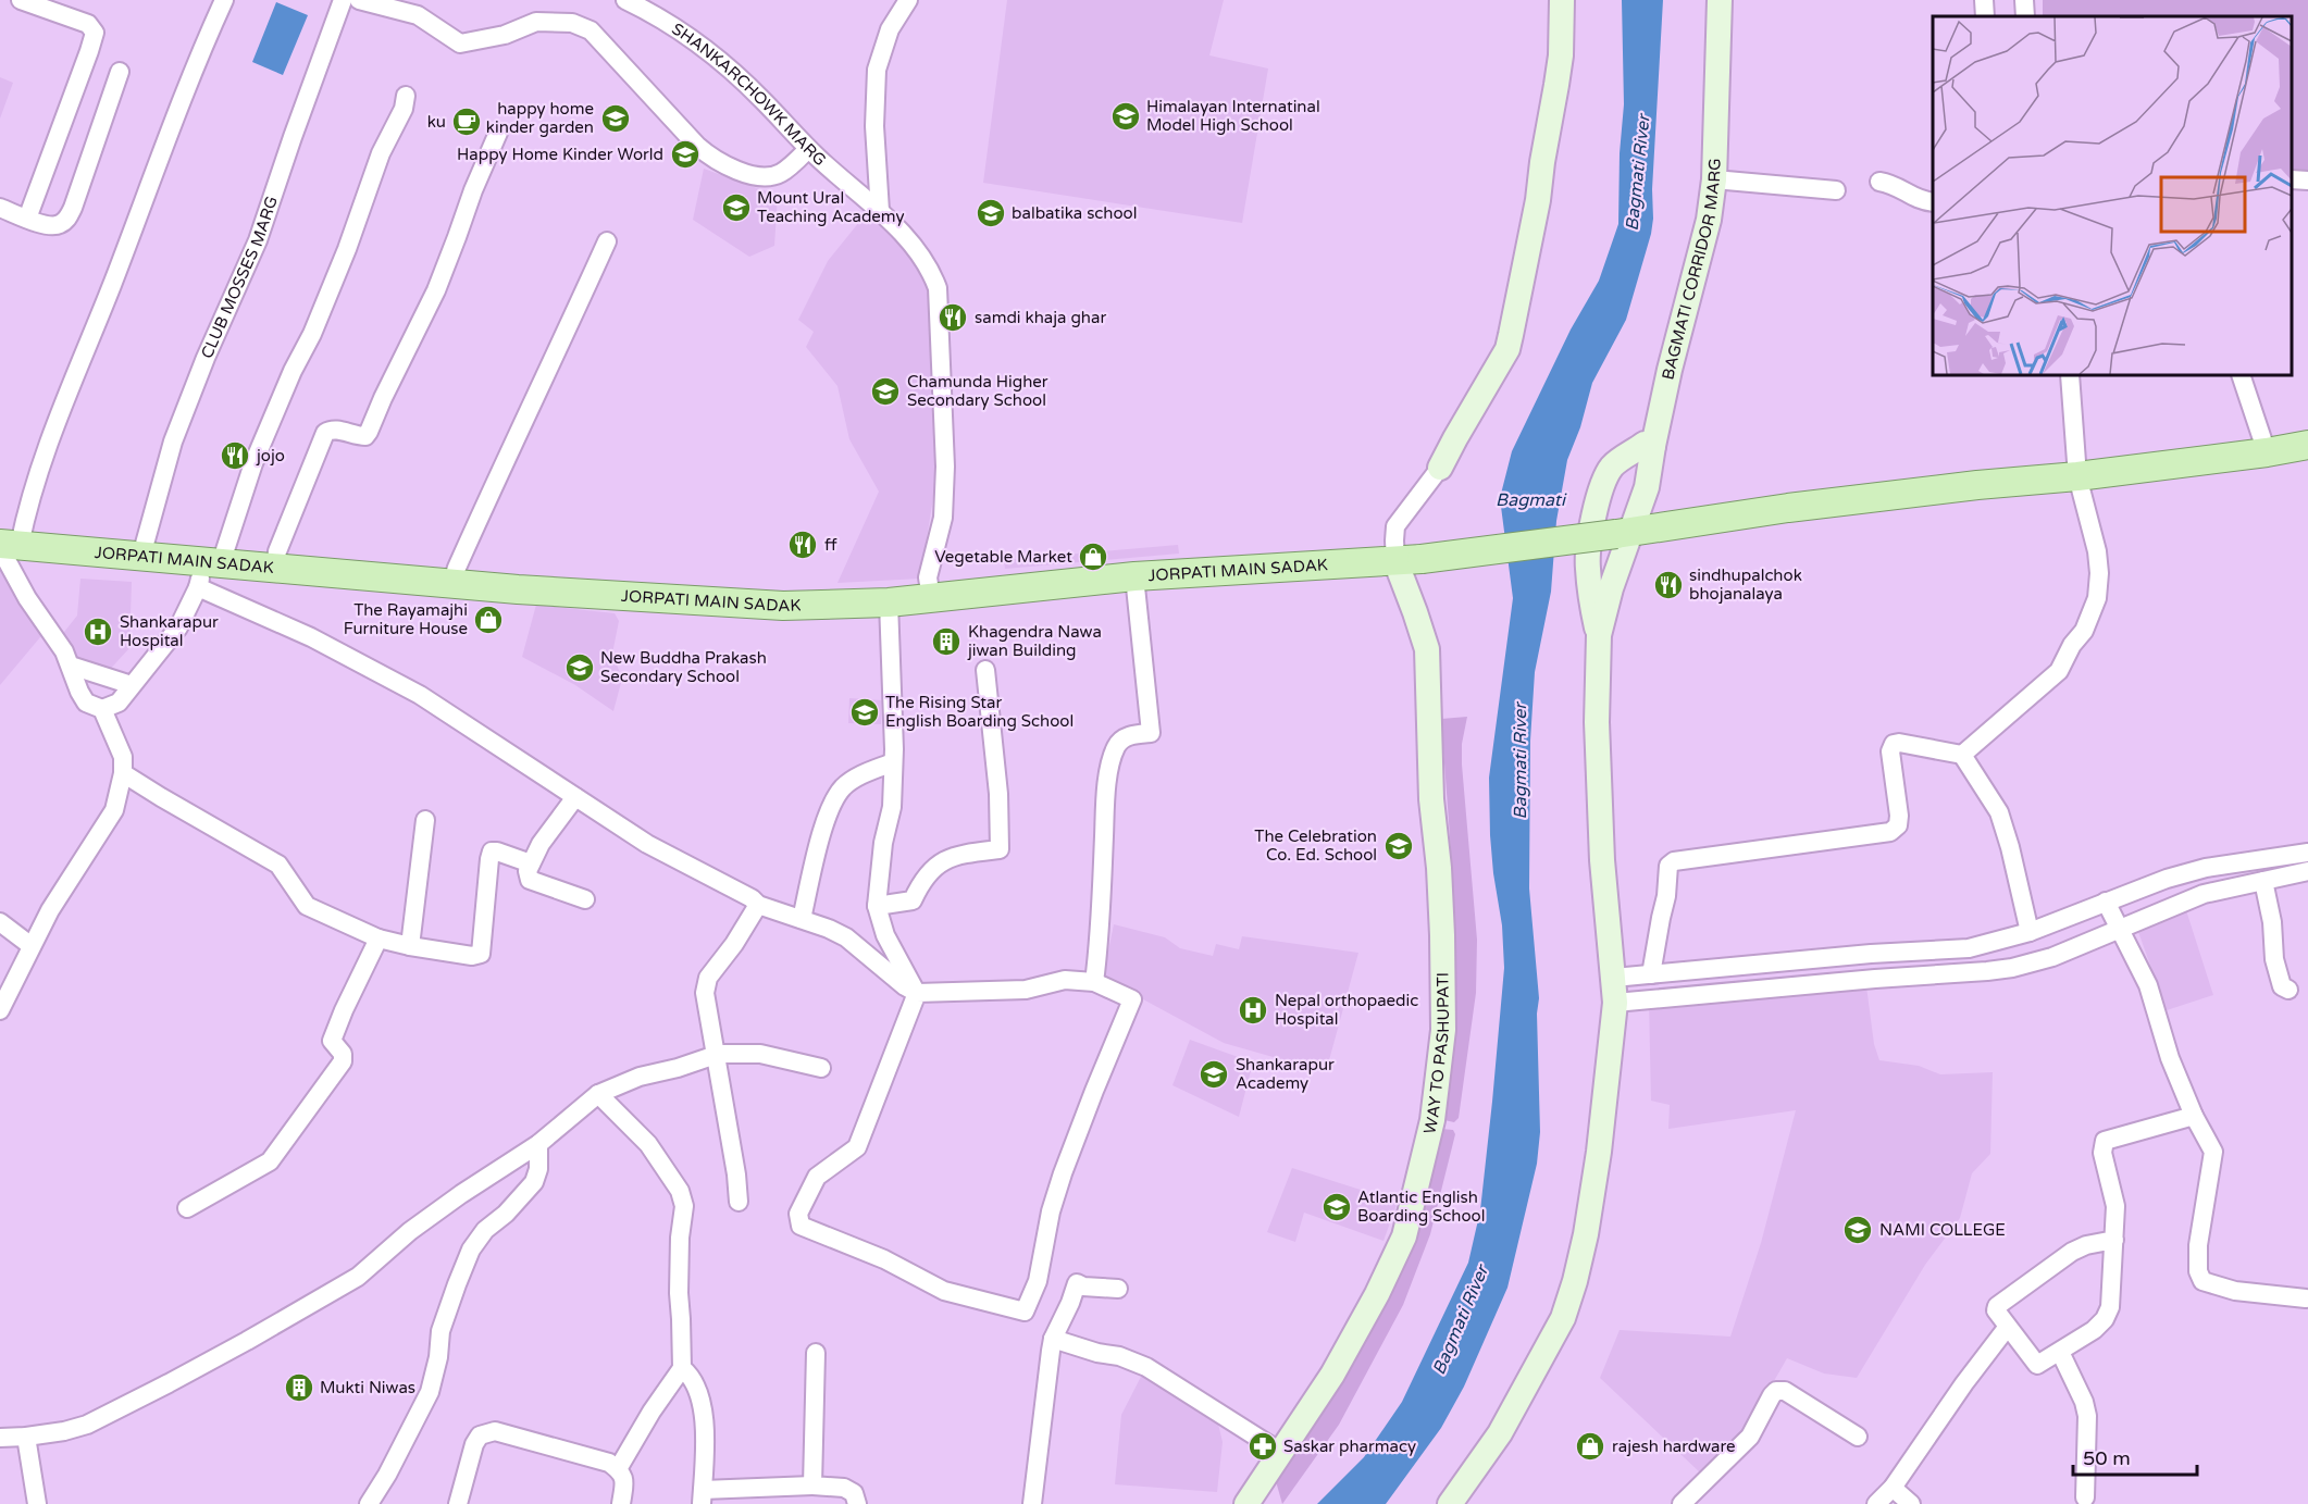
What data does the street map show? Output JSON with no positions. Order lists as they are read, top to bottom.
{
  "streets": {
    "main road": ["BAGMATI CORRIDOR MARG", "JORPATI MAIN SADAK", "WAY TO PASHUPATI"],
    "street": ["SHANKARCHOWK MARG", "CLUB MOSSES MARG"]
  },
  "crossings": [
    ["SHANKARCHOWK MARG", "JORPATI MAIN SADAK"],
    ["BAGMATI CORRIDOR MARG", "JORPATI MAIN SADAK"],
    ["CLUB MOSSES MARG", "JORPATI MAIN SADAK"],
    ["JORPATI MAIN SADAK", "WAY TO PASHUPATI"]
  ],
  "water": ["Bagmati River", "Bagmati"],
  "places": {
    "school or university": [
      "Himalayan Internatinal Model High School",
      "happy home kinder garden",
      "Happy Home Kinder World",
      "Mount Ural Teaching Academy",
      "balbatika school",
      "Chamunda Higher Secondary School",
      "New Buddha Prakash Secondary School",
      "The Rising Star English Boarding School",
      "The Celebration Co. Ed. School",
      "Shankarapur Academy",
      "Atlantic English Boarding School",
      "NAMI COLLEGE"
    ],
    "cafe": ["ku"],
    "restaurant": [
      "samdi khaja ghar",
      "jojo",
      "ff",
      "sindhupalchok bhojanalaya"
    ],
    "shop": ["Vegetable Market", "The Rayamajhi Furniture House", "rajesh hardware"],
    "hospital": ["Shankarapur Hospital", "Nepal orthopaedic Hospital"],
    "building": ["Khagendra Nawa jiwan Building", "Mukti Niwas"],
    "pharmacy": ["Saskar pharmacy"]
  },
  "scale_bar": "50 m"
}
